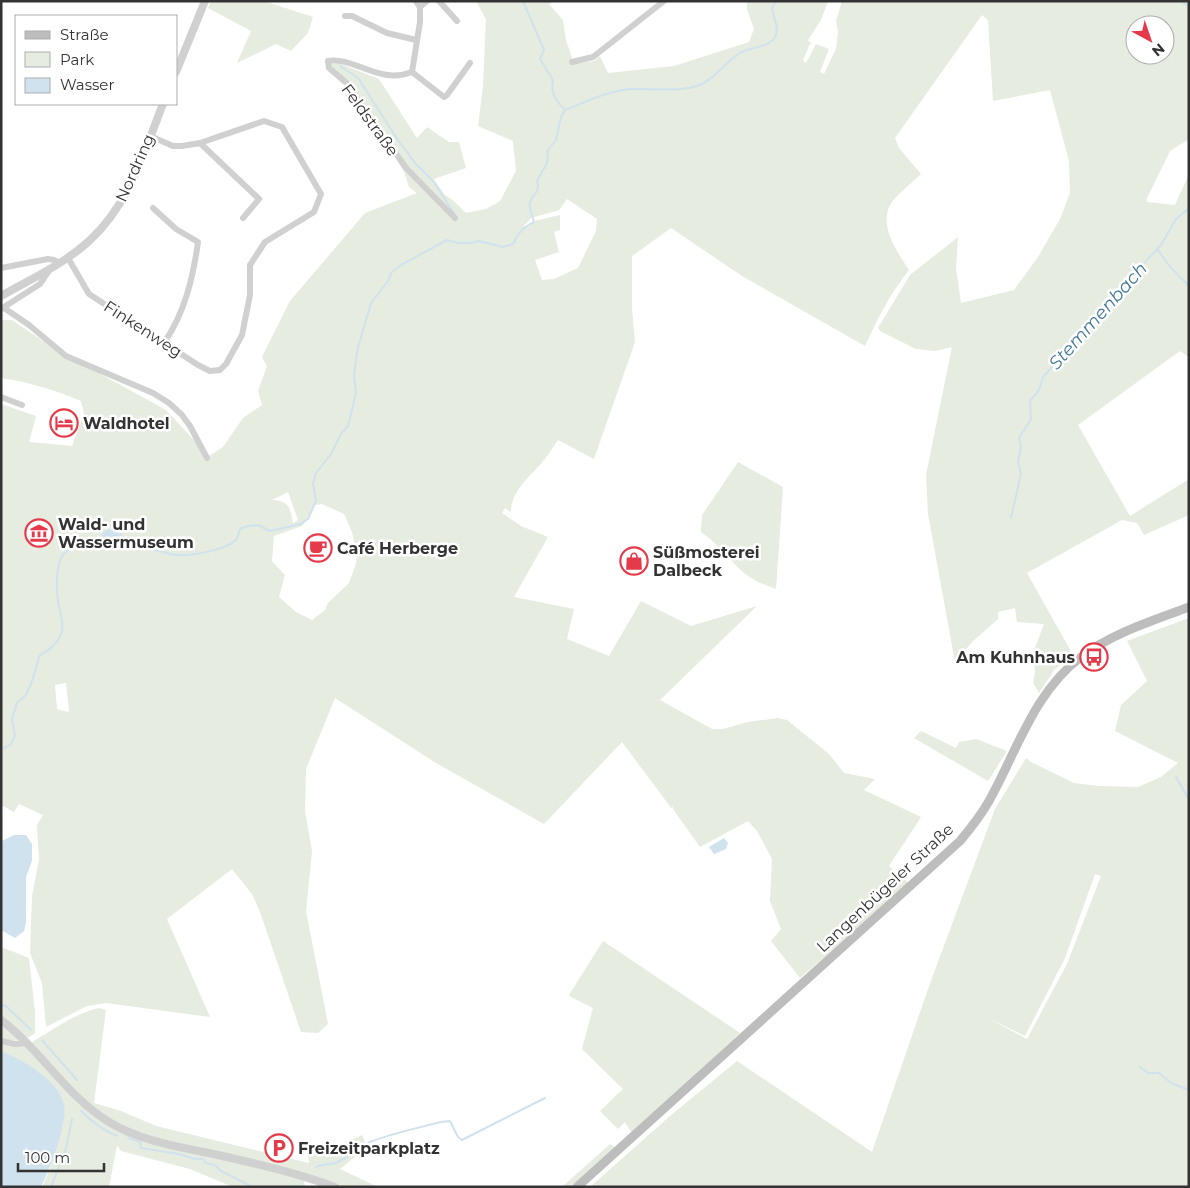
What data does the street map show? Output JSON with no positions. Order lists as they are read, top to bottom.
{
  "streets": {
    "main road": ["Langenbügeler Straße"],
    "street": ["Feldstraße", "Nordring", "Finkenweg"]
  },
  "crossings": [
    ["Nordring", "Finkenweg"]
  ],
  "water": ["Stemmenbach"],
  "places": {
    "hotel": ["Waldhotel"],
    "museum": ["Wald- und Wassermuseum"],
    "cafe": ["Café Herberge"],
    "shop": ["Süßmosterei Dalbeck"],
    "bus stop": ["Am Kuhnhaus"],
    "parking": ["Freizeitparkplatz"]
  },
  "legend": ["Straße", "Park", "Wasser"],
  "scale_bar": "100 m",
  "north": "bottom right"
}
